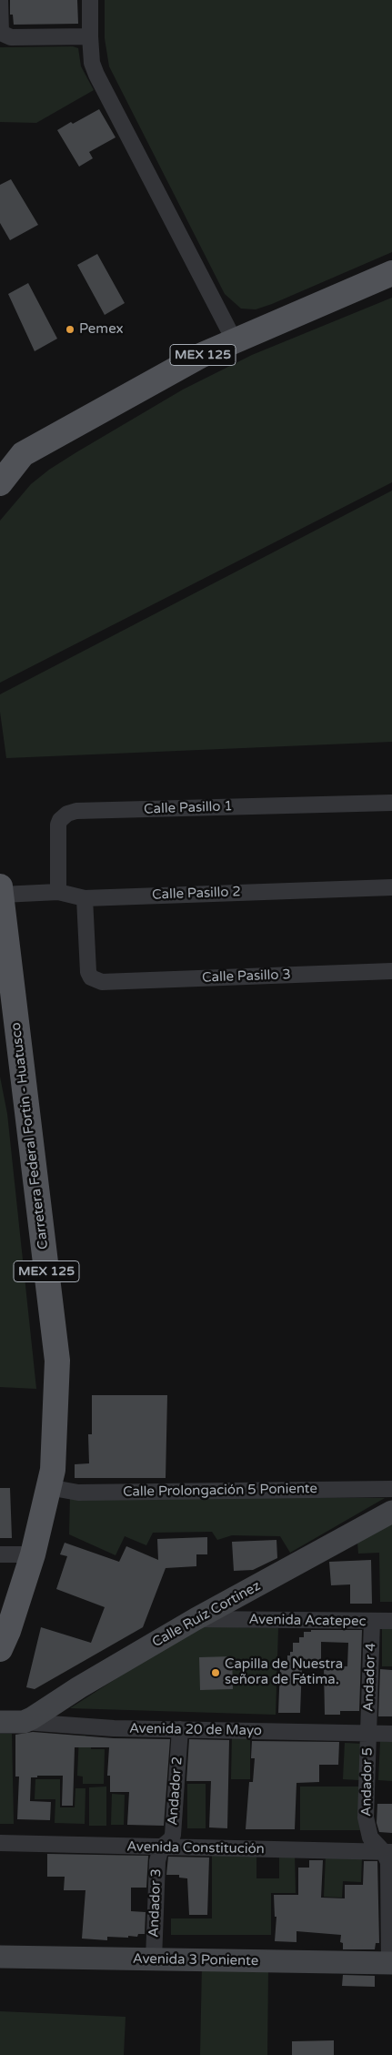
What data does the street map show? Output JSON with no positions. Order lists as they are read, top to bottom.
{
  "streets": {
    "main road": ["MEX 125", "Carretera Federal Fortín - Huatusco"],
    "street": [
      "Calle Pasillo 1",
      "Calle Pasillo 2",
      "Calle Pasillo 3",
      "Calle Prolongación 5 Poniente",
      "Calle Ruíz Cortinez",
      "Avenida Acatepec",
      "Andador 4",
      "Avenida 20 de Mayo",
      "Andador 5",
      "Andador 2",
      "Avenida Constitución",
      "Andador 3",
      "Avenida 3 Poniente"
    ]
  },
  "crossings": [
    ["Calle Pasillo 1", "Calle Pasillo 2"],
    ["Calle Pasillo 2", "Calle Pasillo 3"],
    ["Calle Pasillo 2", "Carretera Federal Fortín - Huatusco"],
    ["Carretera Federal Fortín - Huatusco", "Calle Prolongación 5 Poniente"],
    ["Calle Ruíz Cortinez", "Avenida Acatepec"],
    ["Calle Ruíz Cortinez", "Avenida 20 de Mayo"],
    ["Avenida Acatepec", "Andador 4"],
    ["Andador 4", "Avenida 20 de Mayo"],
    ["Andador 4", "Andador 5"],
    ["Avenida 20 de Mayo", "Andador 5"],
    ["Avenida 20 de Mayo", "Andador 2"],
    ["Andador 5", "Avenida Constitución"],
    ["Andador 2", "Avenida Constitución"],
    ["Andador 2", "Andador 3"],
    ["Avenida Constitución", "Andador 3"],
    ["Andador 3", "Avenida 3 Poniente"]
  ],
  "places": ["Pemex", "Capilla de Nuestra señora de Fátima."]
}
